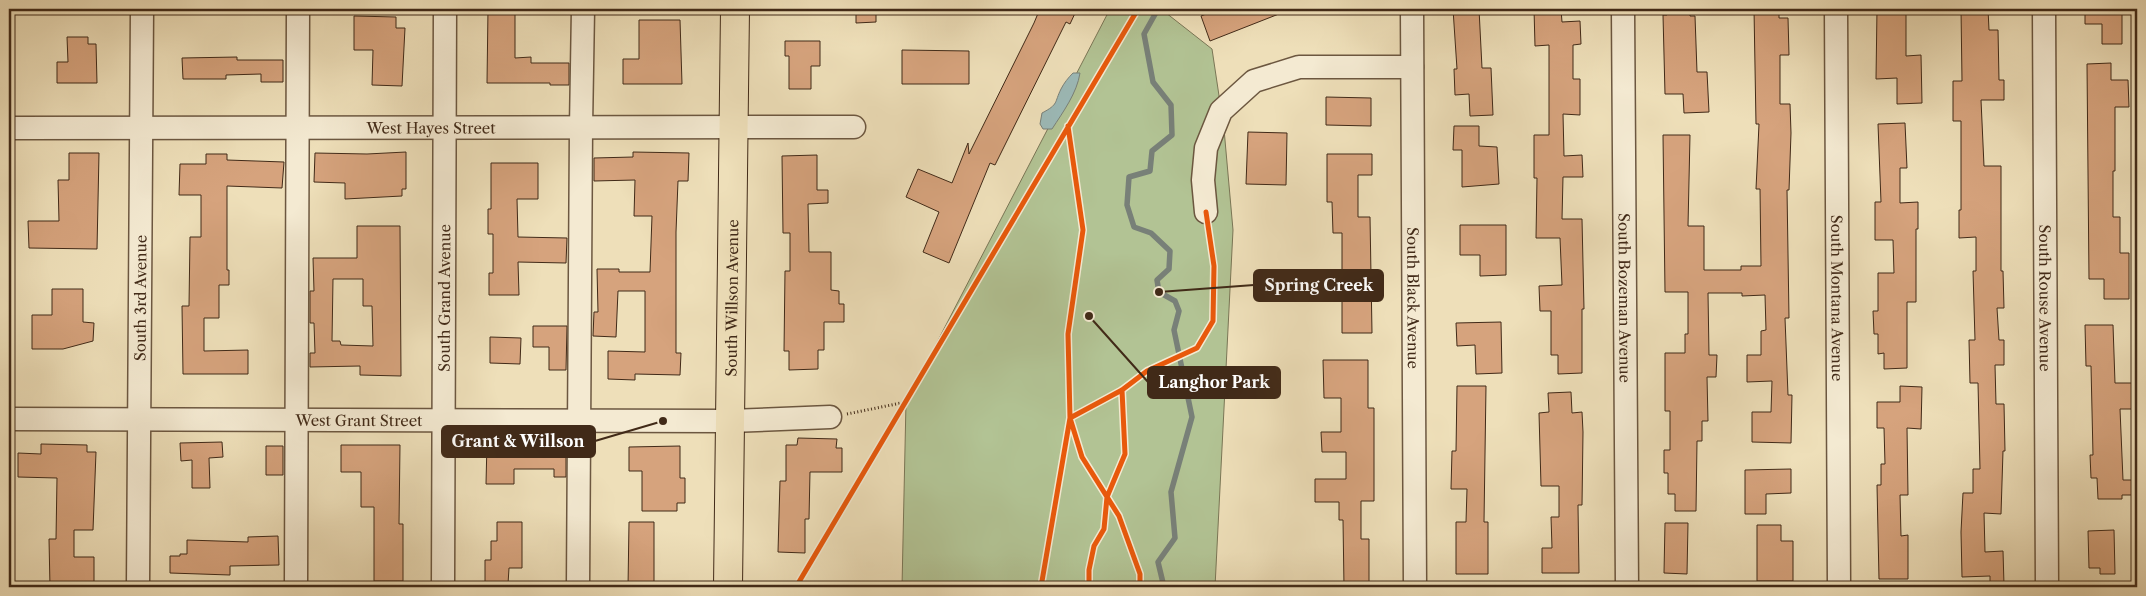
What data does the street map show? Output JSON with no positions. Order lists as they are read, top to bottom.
{
  "streets": {
    "main road": ["South Willson Avenue"],
    "street": [
      "West Hayes Street",
      "South 3rd Avenue",
      "South Grand Avenue",
      "South Black Avenue",
      "South Bozeman Avenue",
      "South Montana Avenue",
      "South Rouse Avenue",
      "West Grant Street"
    ]
  },
  "crossings": [
    ["West Hayes Street", "South 3rd Avenue"],
    ["West Hayes Street", "South Grand Avenue"],
    ["West Hayes Street", "South Willson Avenue"],
    ["South 3rd Avenue", "West Grant Street"],
    ["South Grand Avenue", "West Grant Street"],
    ["South Willson Avenue", "West Grant Street"]
  ],
  "places": ["Spring Creek", "Langhor Park", "Grant & Willson"]
}
